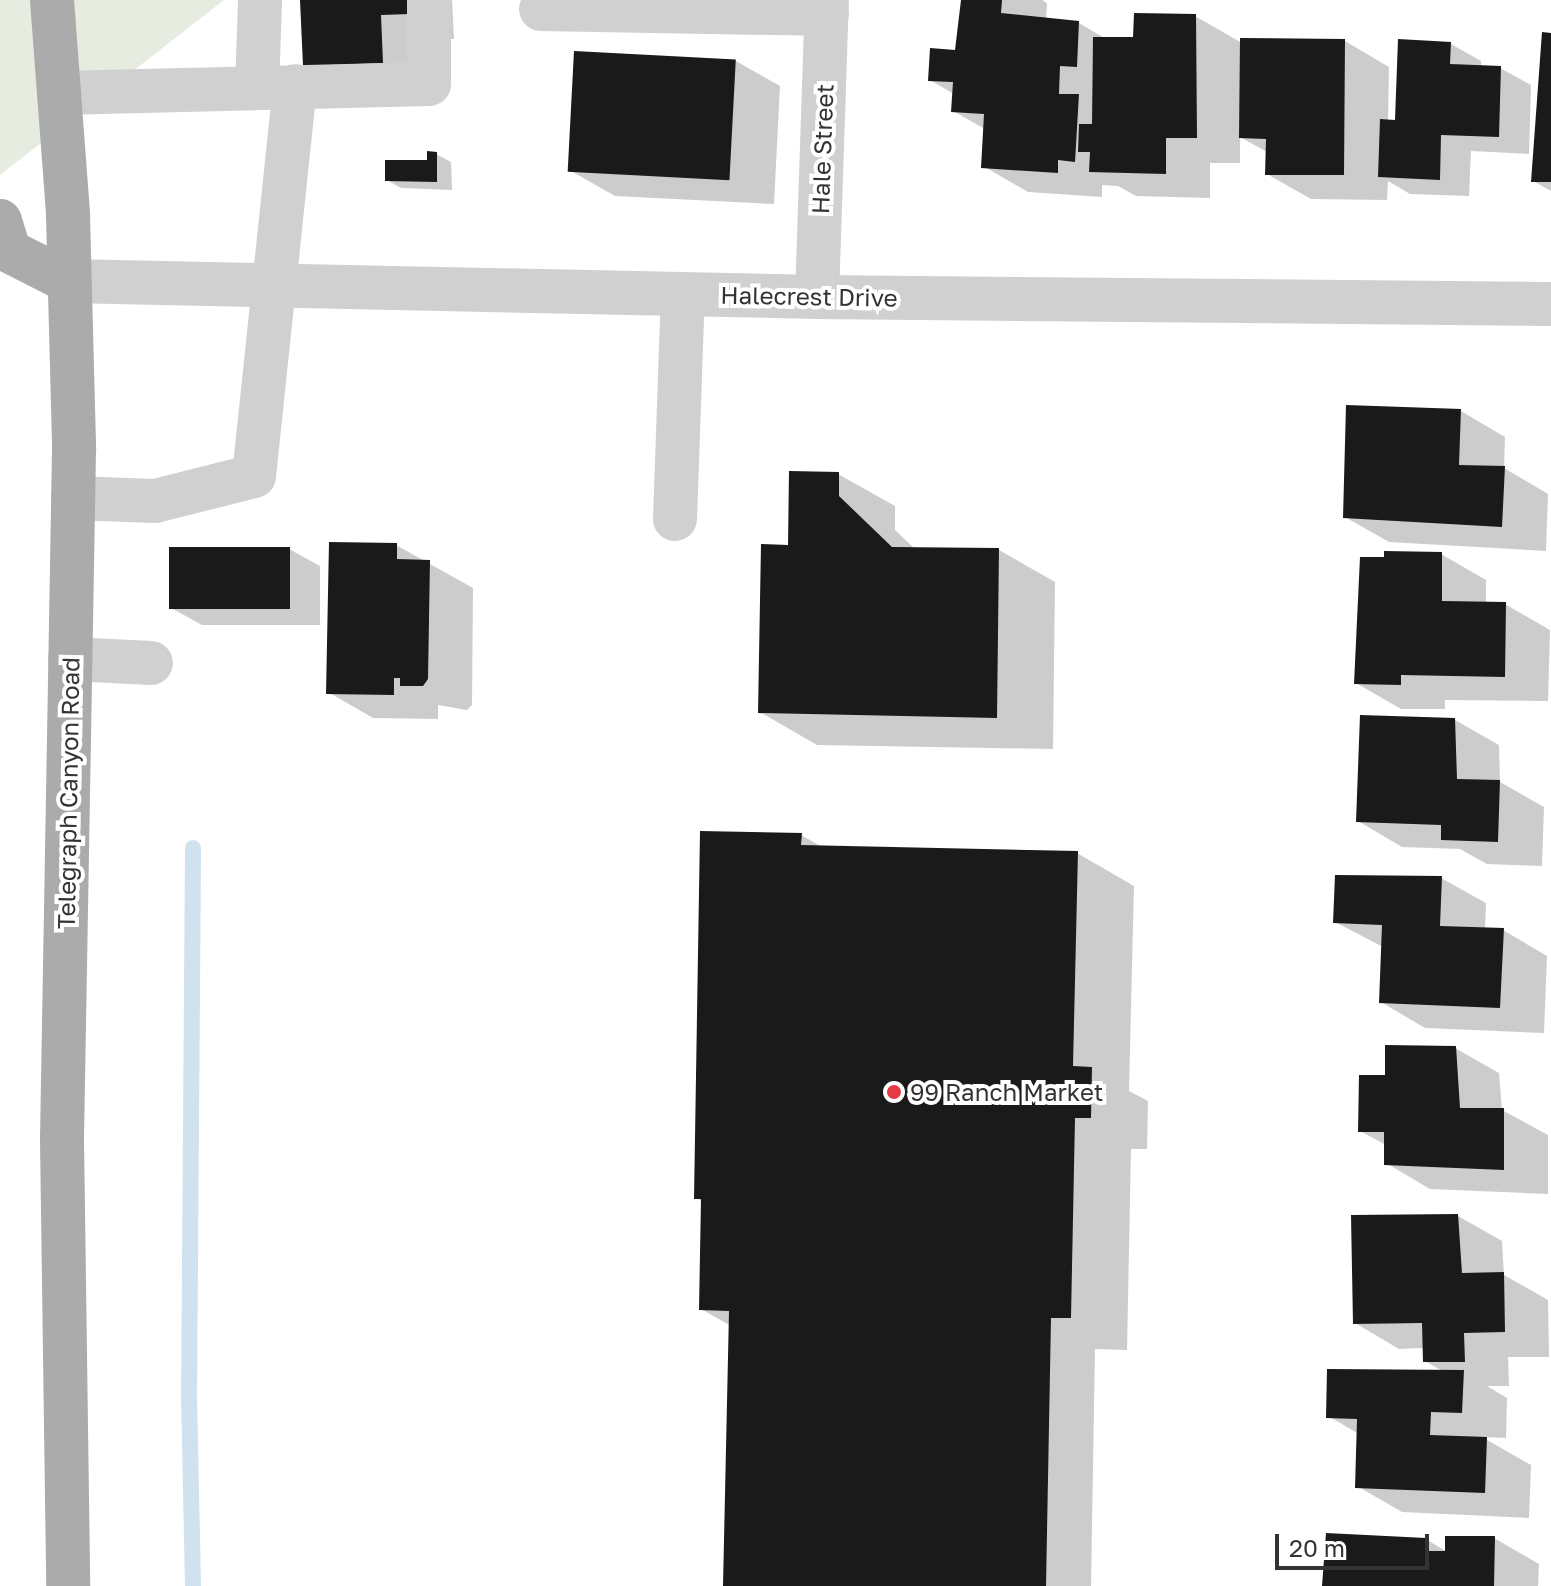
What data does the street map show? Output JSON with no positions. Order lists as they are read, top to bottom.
{
  "streets": {
    "main road": ["Telegraph Canyon Road"],
    "street": ["Hale Street", "Halecrest Drive"]
  },
  "crossings": [
    ["Hale Street", "Halecrest Drive"],
    ["Halecrest Drive", "Telegraph Canyon Road"]
  ],
  "places": ["99 Ranch Market"],
  "scale_bar": "20 m"
}
